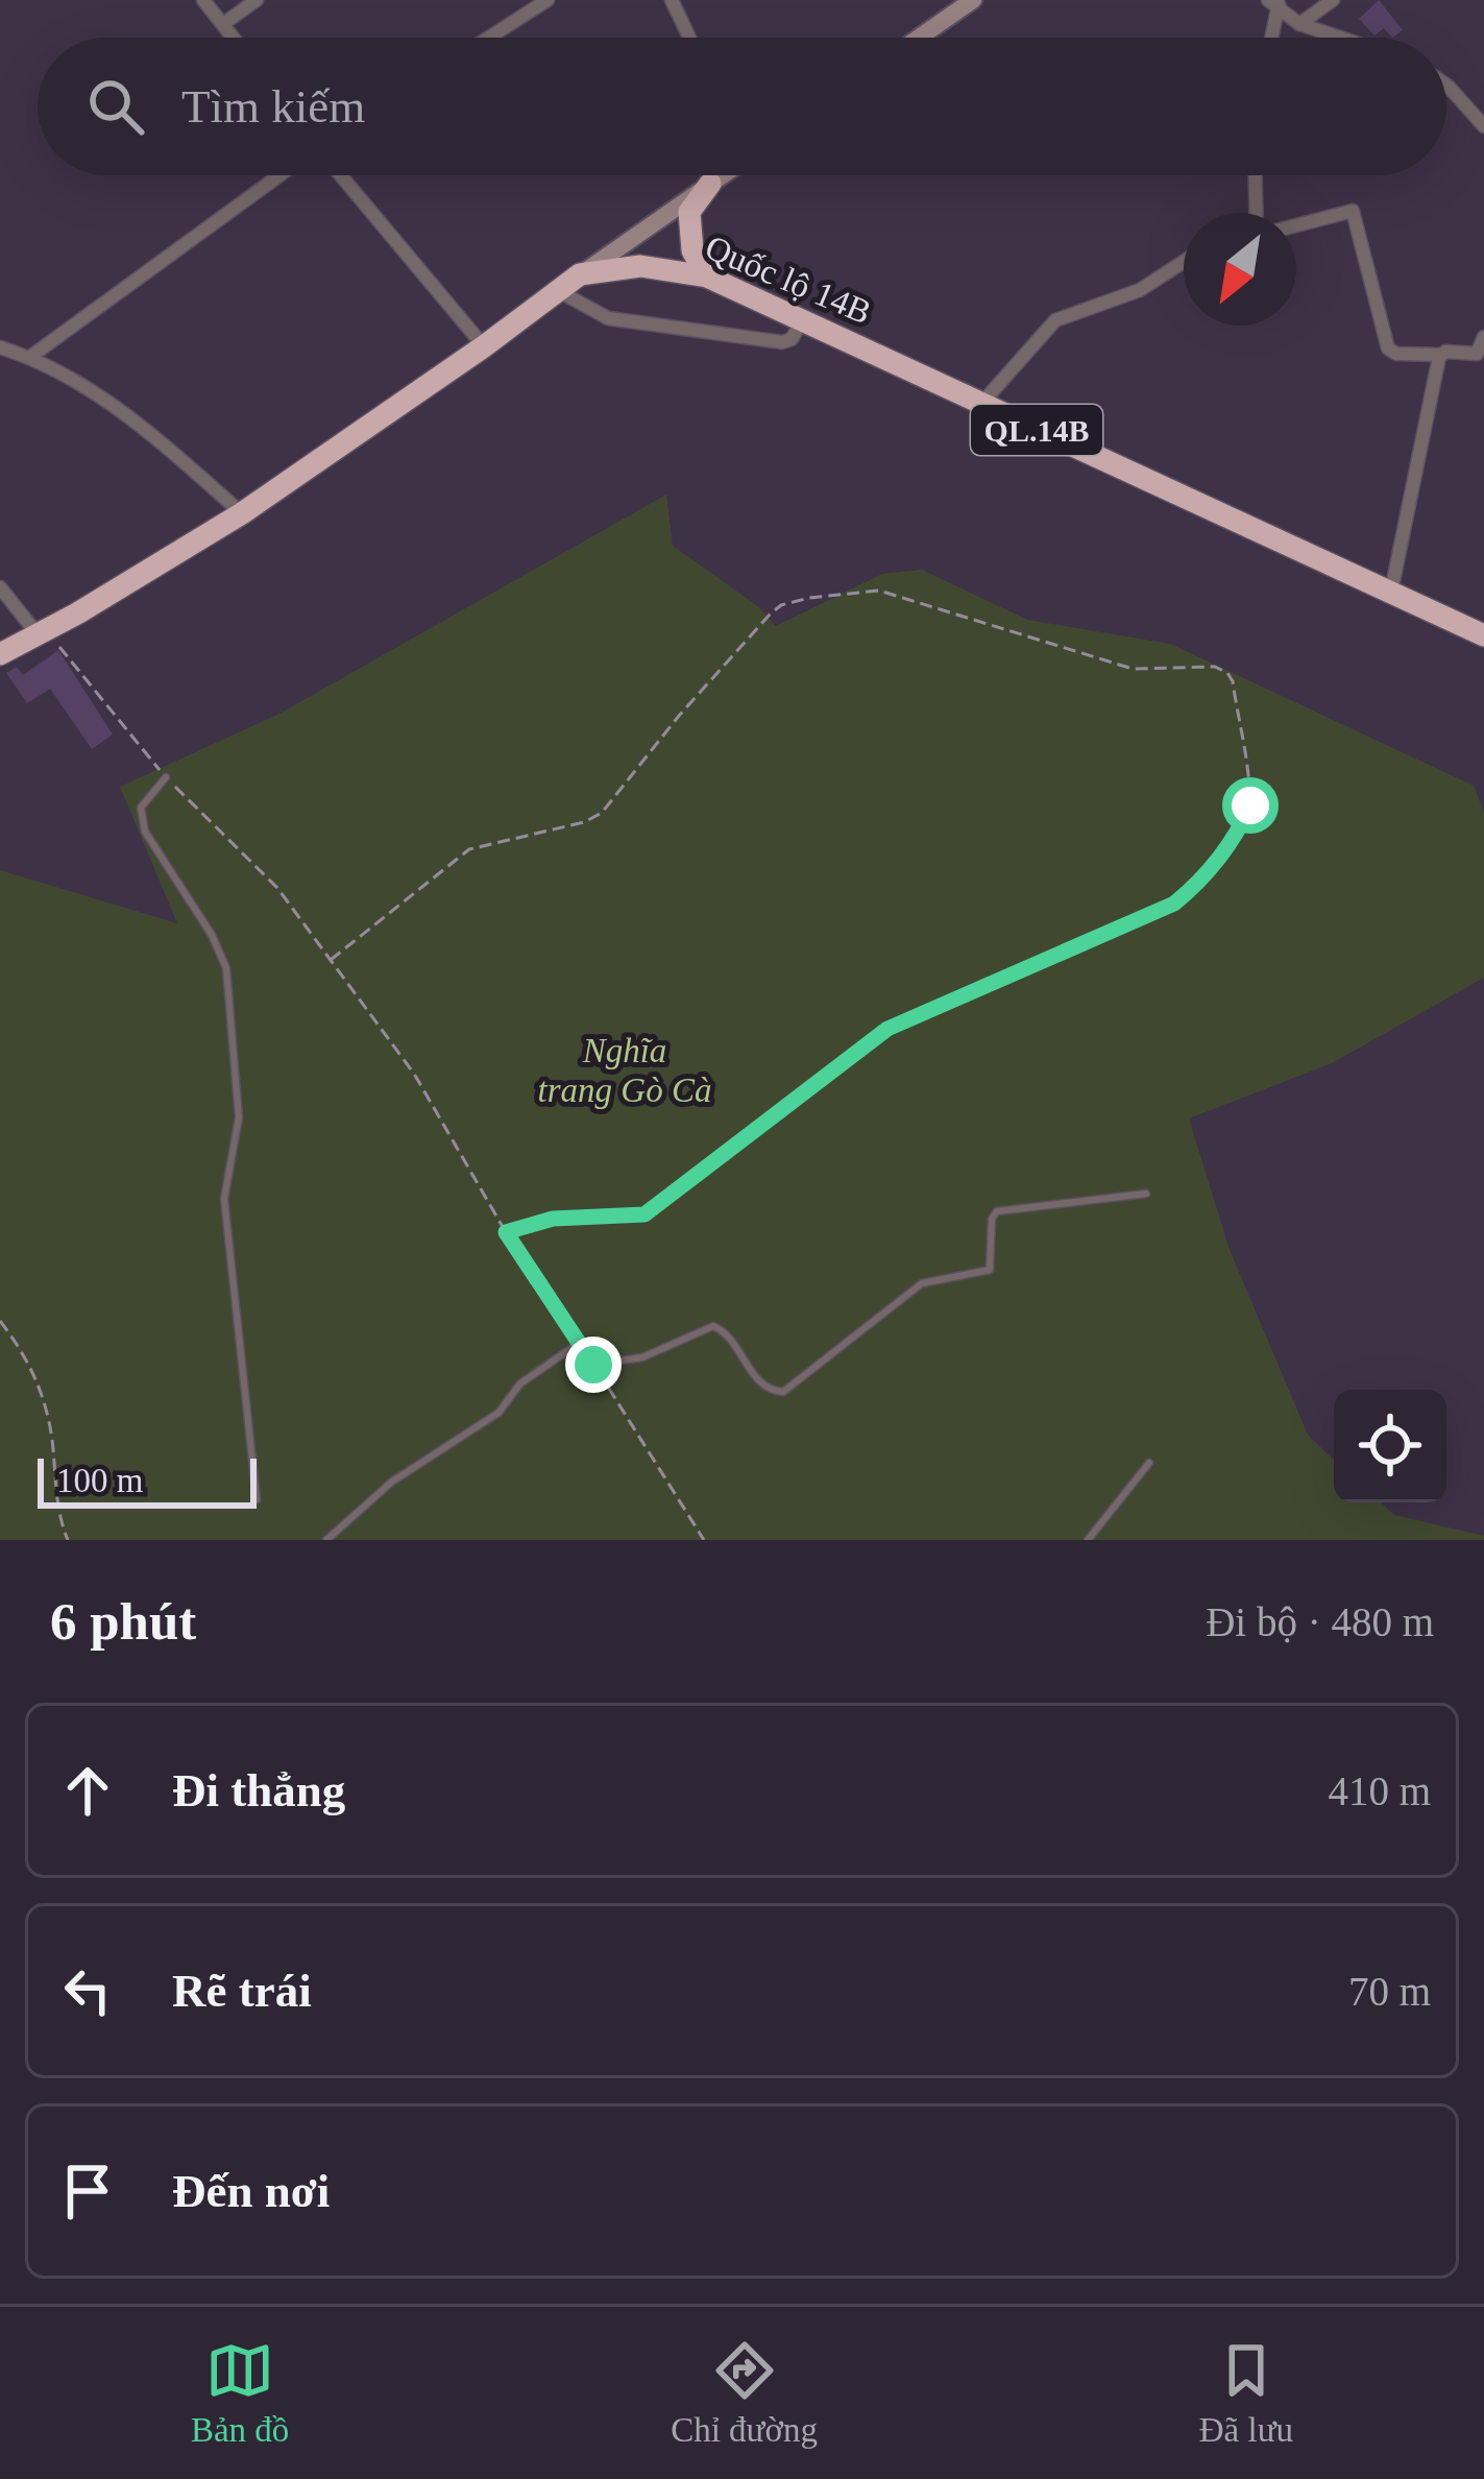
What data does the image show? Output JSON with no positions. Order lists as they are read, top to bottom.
{
  "streets": {
    "highway": ["Quốc lộ 14B", "QL.14B"]
  },
  "crossings": [
    ["Quốc lộ 14B", "QL.14B"]
  ],
  "parks": ["Nghĩa trang Gò Cà"],
  "scale_bar": "100 m",
  "north": "bottom left",
  "page": {
    "search": "Tìm kiếm",
    "scale": "100 m",
    "heading": ["6 phút", "Đi bộ · 480 m"],
    "list": [
      ["Đi thẳng", "410 m"],
      ["Rẽ trái", "70 m"],
      "Đến nơi"
    ],
    "nav": ["Bản đồ", "Chỉ đường", "Đã lưu"]
  }
}
